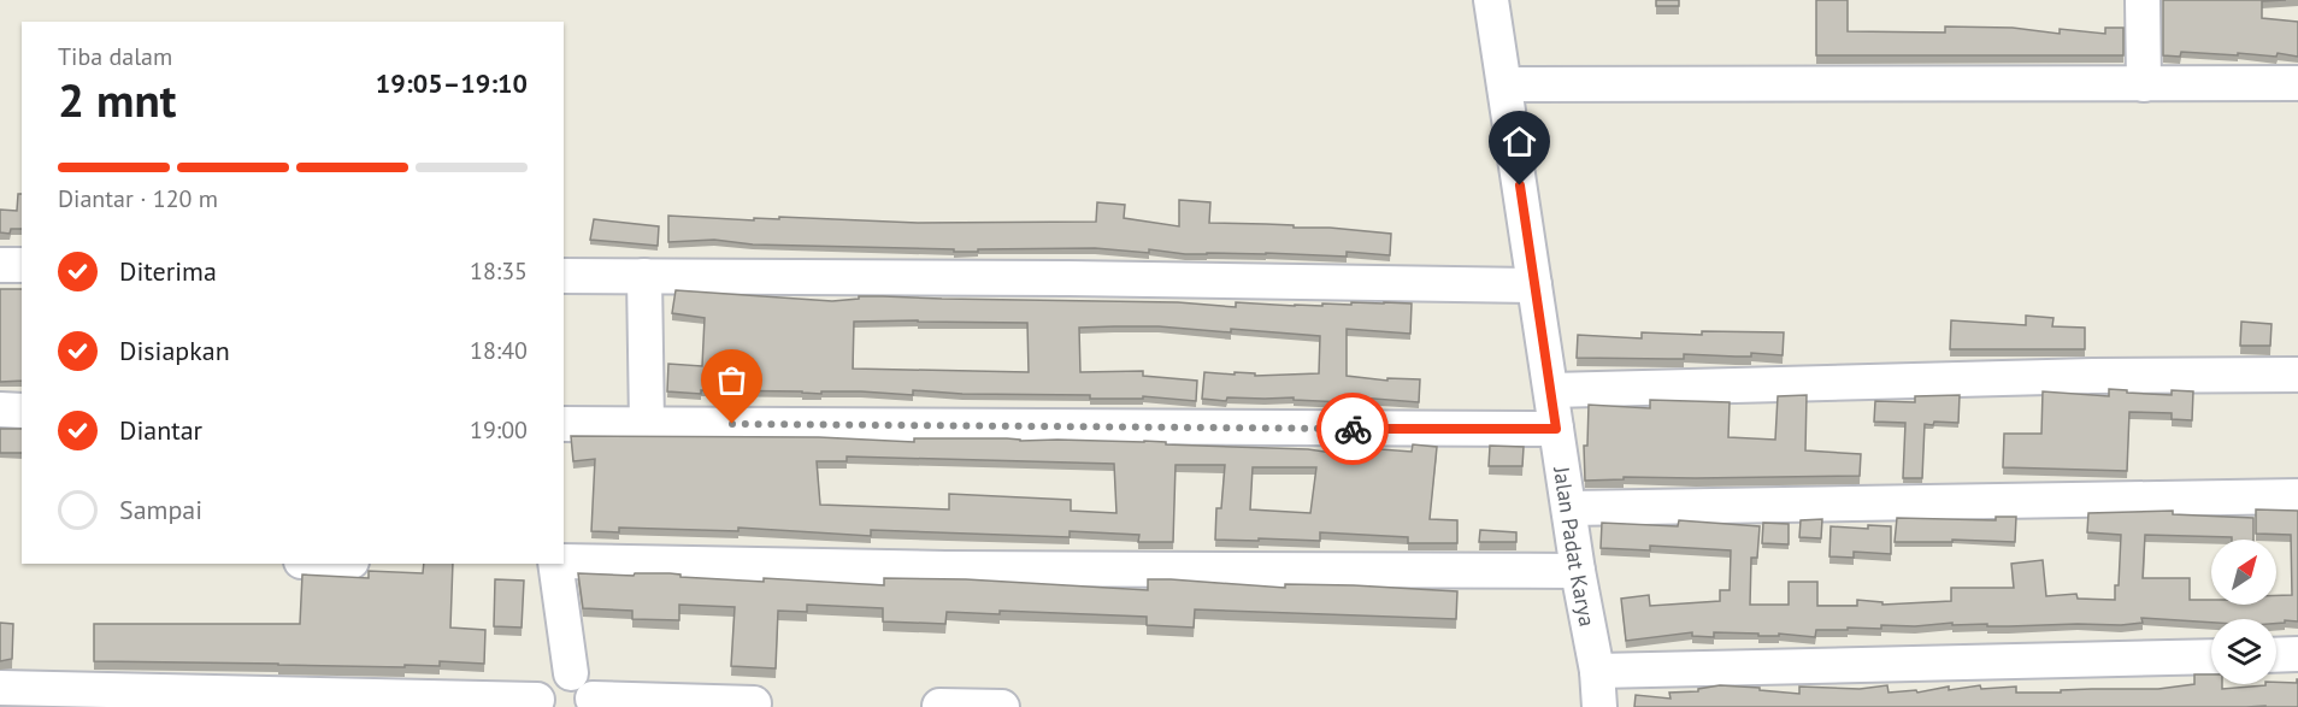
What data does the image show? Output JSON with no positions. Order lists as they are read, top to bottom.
{
  "streets": {
    "street": ["Jalan Padat Karya"]
  },
  "north": "top right",
  "page": {
    "heading": ["2 mnt", "Tiba dalam", "19:05–19:10"],
    "bar": "Diantar · 120 m",
    "list": [
      ["Diterima", "18:35"],
      ["Disiapkan", "18:40"],
      ["Diantar", "19:00"],
      "Sampai"
    ]
  }
}
